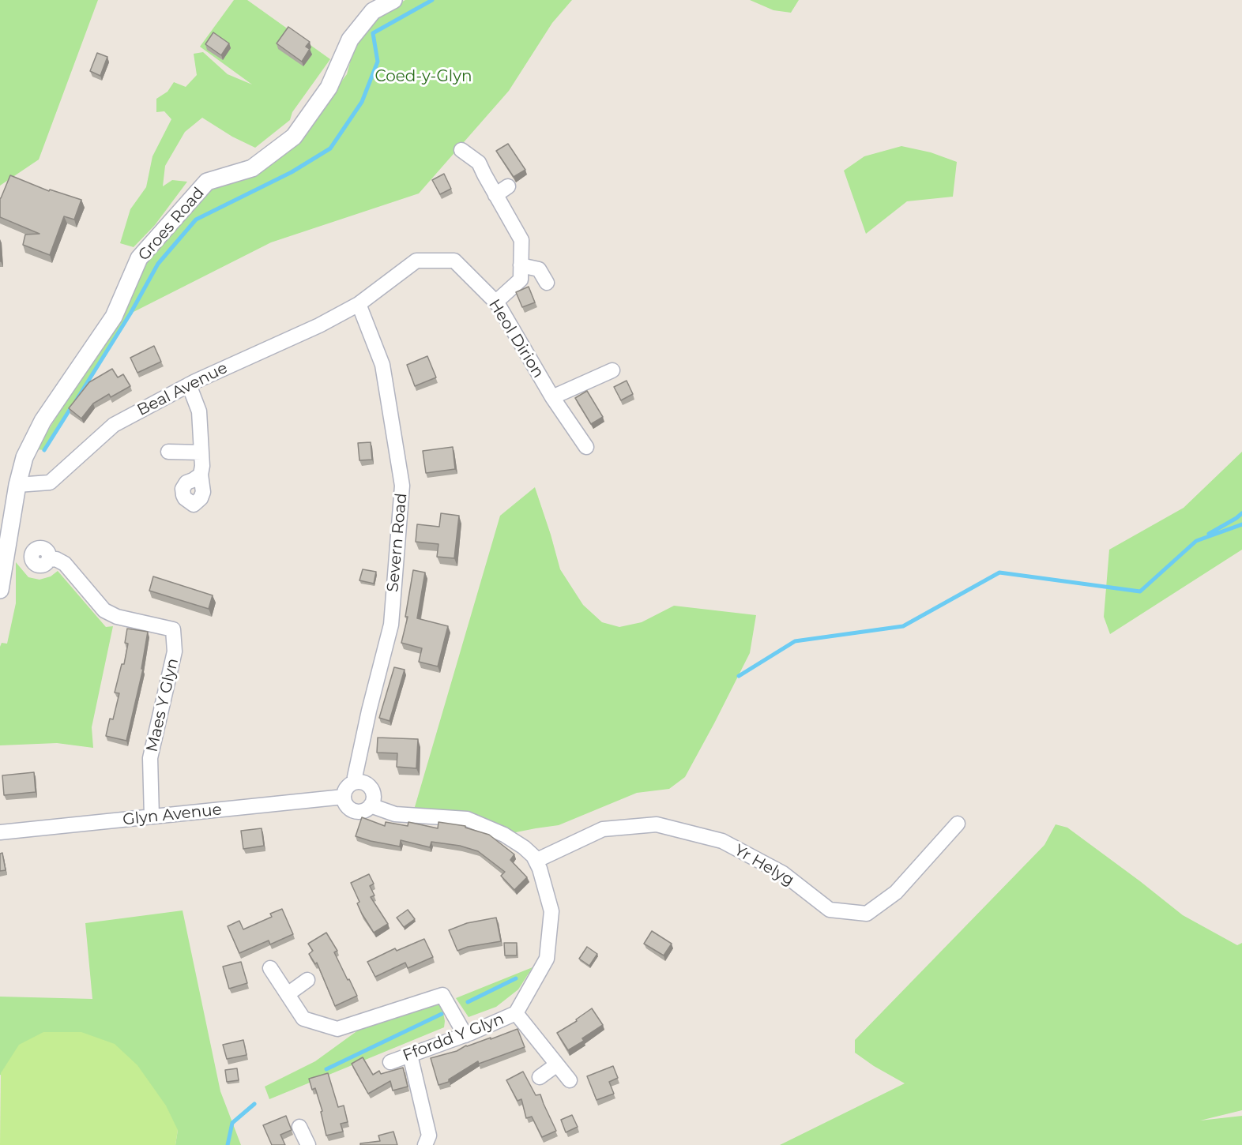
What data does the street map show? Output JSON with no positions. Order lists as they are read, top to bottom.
{
  "streets": {
    "street": [
      "Groes Road",
      "Heol Dirion",
      "Beal Avenue",
      "Severn Road",
      "Maes Y Glyn",
      "Glyn Avenue",
      "Yr Helyg",
      "Ffordd Y Glyn"
    ]
  },
  "crossings": [
    ["Groes Road", "Beal Avenue"],
    ["Heol Dirion", "Beal Avenue"],
    ["Heol Dirion", "Severn Road"],
    ["Beal Avenue", "Severn Road"],
    ["Severn Road", "Glyn Avenue"],
    ["Severn Road", "Ffordd Y Glyn"],
    ["Maes Y Glyn", "Glyn Avenue"],
    ["Glyn Avenue", "Ffordd Y Glyn"],
    ["Yr Helyg", "Ffordd Y Glyn"]
  ],
  "parks": ["Coed-y-Glyn"]
}
